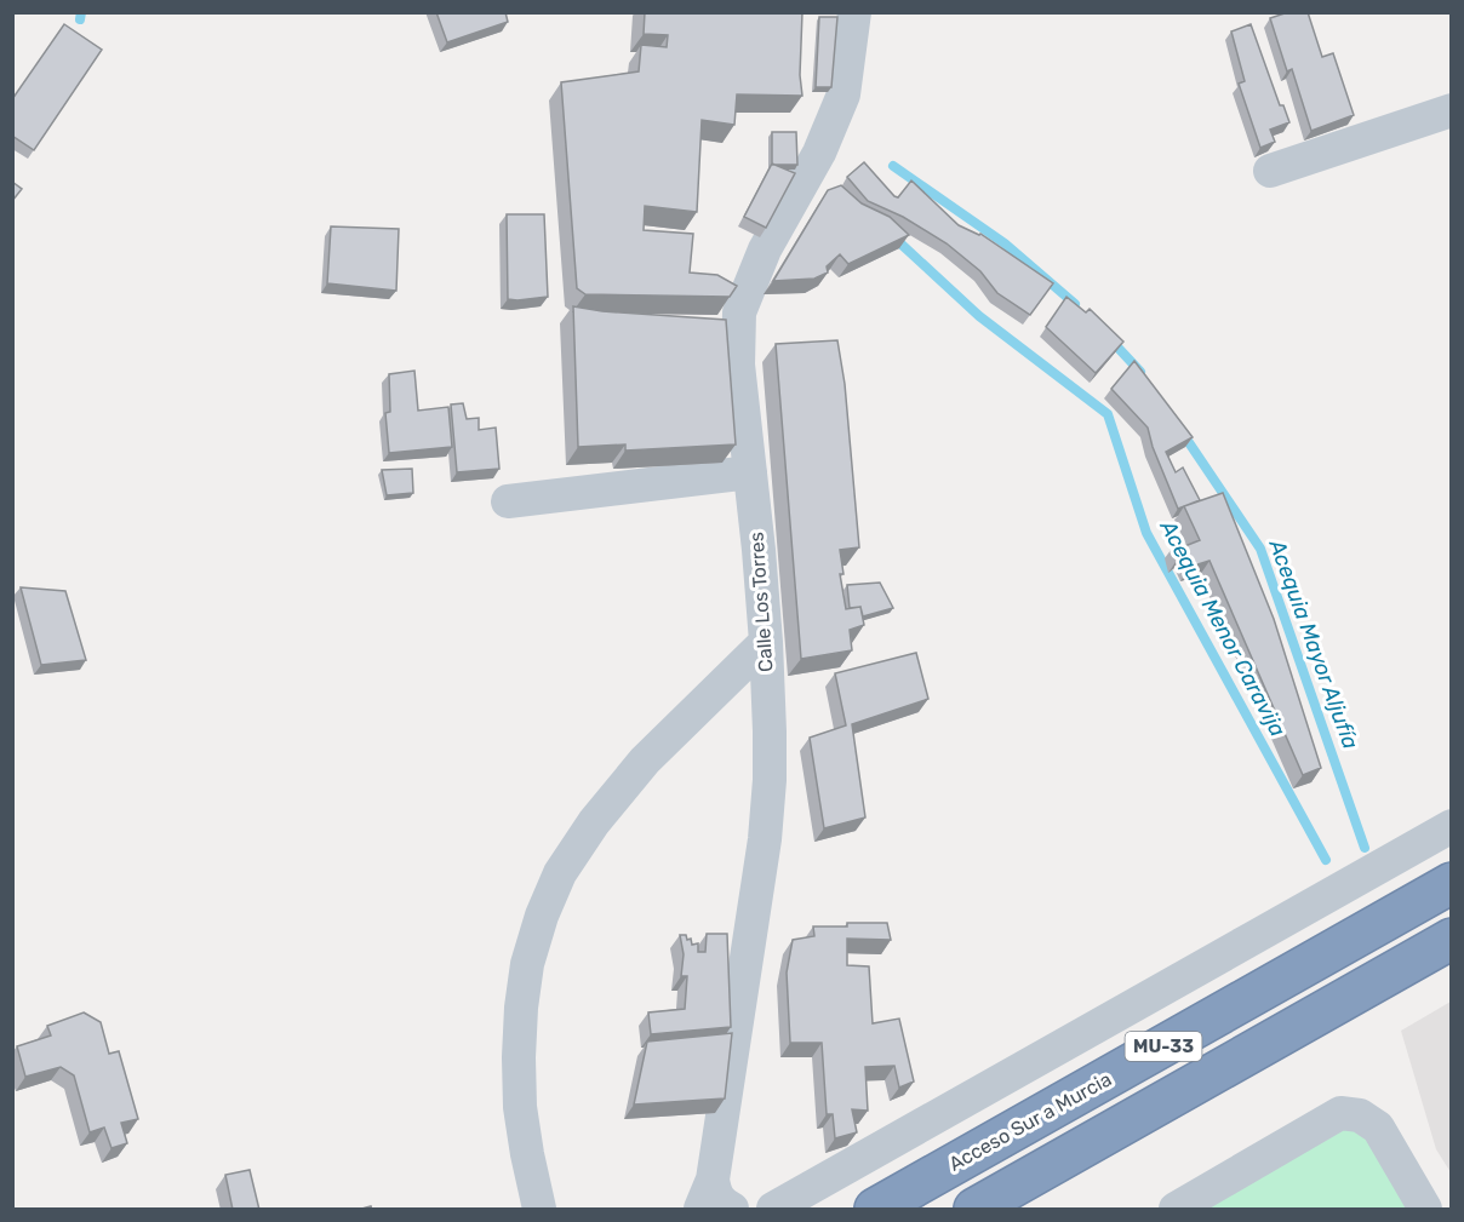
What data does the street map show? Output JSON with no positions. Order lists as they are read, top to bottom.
{
  "streets": {
    "highway": ["MU-33", "Acceso Sur a Murcia"],
    "street": ["Calle Los Torres"]
  },
  "water": ["Acequia Menor Caravija", "Acequia Mayor Aljufía"]
}
